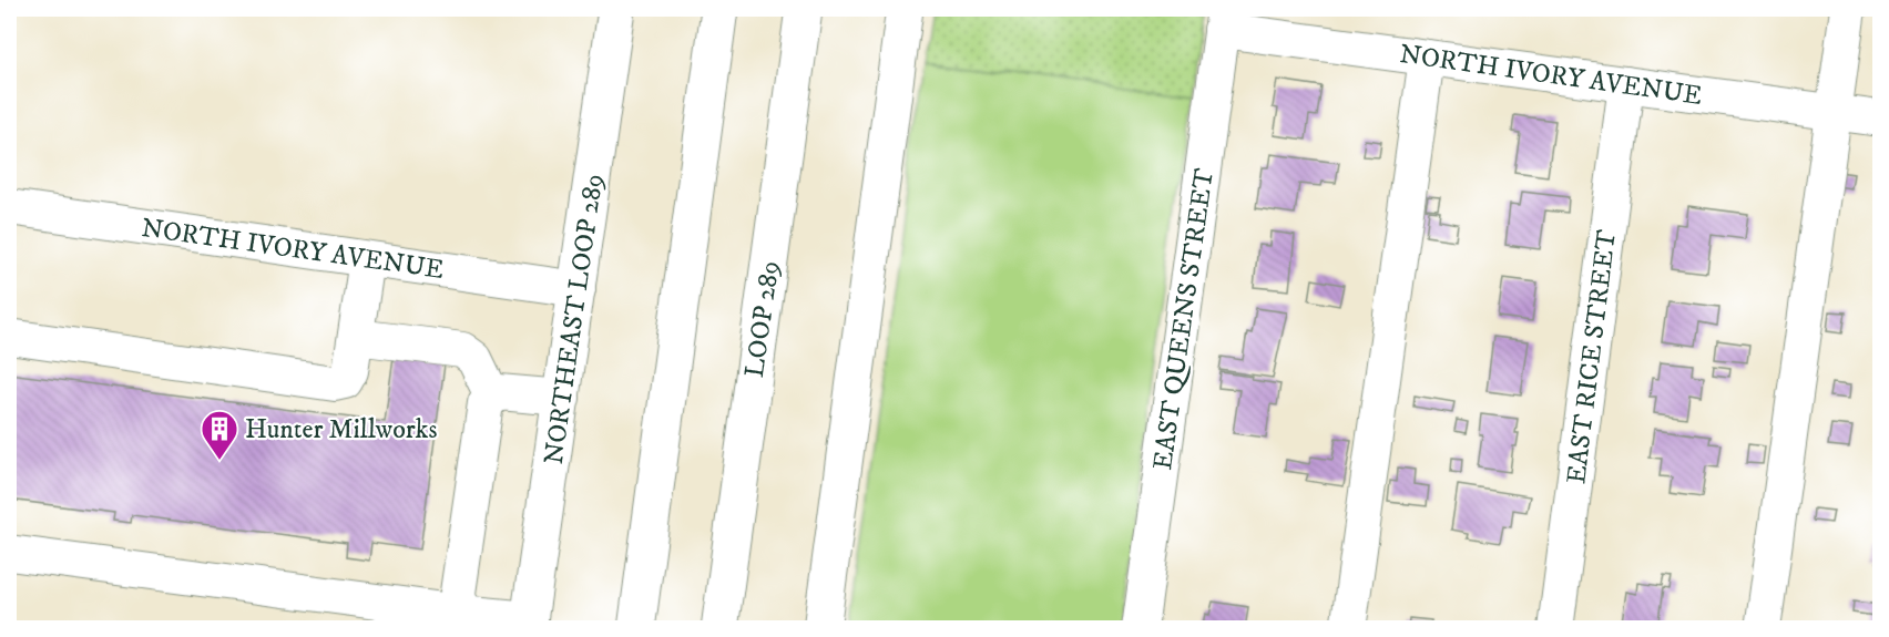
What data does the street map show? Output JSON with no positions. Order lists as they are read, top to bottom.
{
  "streets": {
    "main road": ["NORTHEAST LOOP 289", "LOOP 289"],
    "street": ["NORTH IVORY AVENUE", "EAST QUEENS STREET", "EAST RICE STREET"]
  },
  "crossings": [
    ["NORTH IVORY AVENUE", "NORTHEAST LOOP 289"],
    ["NORTH IVORY AVENUE", "EAST QUEENS STREET"],
    ["NORTH IVORY AVENUE", "EAST RICE STREET"]
  ],
  "places": {
    "building": ["Hunter Millworks"]
  }
}
